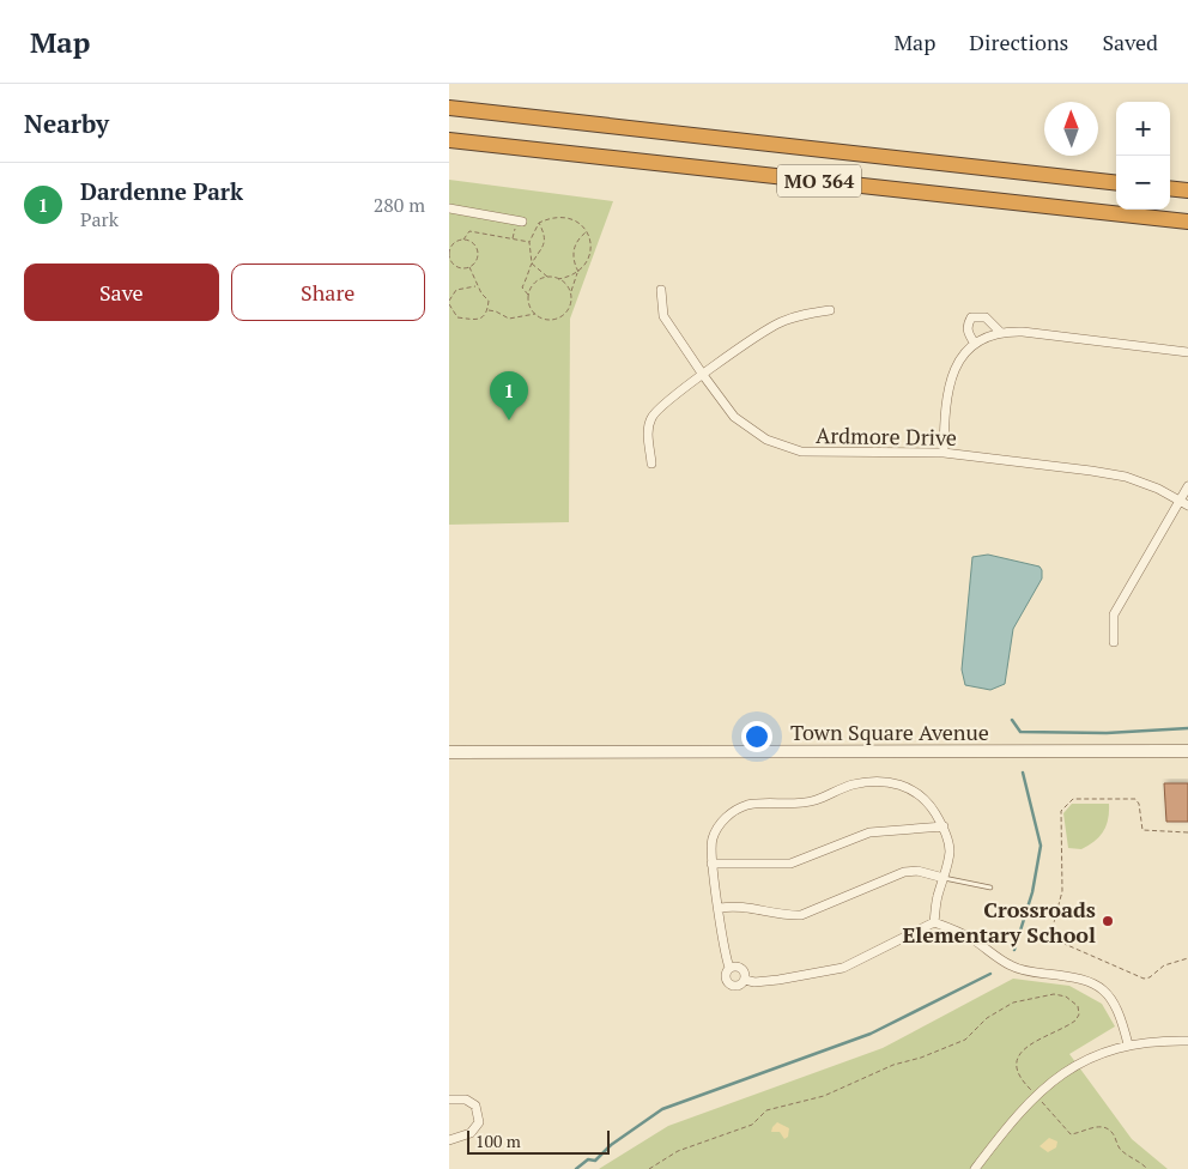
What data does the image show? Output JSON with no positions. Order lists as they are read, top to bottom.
{
  "streets": {
    "highway": ["MO 364"],
    "main road": ["Town Square Avenue"],
    "street": ["Ardmore Drive"]
  },
  "places": ["Crossroads Elementary School"],
  "scale_bar": "100 m",
  "north": "top",
  "page": {
    "header": "Map",
    "nav": ["Map", "Directions", "Saved"],
    "heading": "Nearby",
    "map_buttons": ["+", "−"],
    "list": [
      {
        "mark": "1",
        "name": "Dardenne Park",
        "note": "Park",
        "value": "280 m"
      }
    ],
    "buttons": ["Save", "Share"],
    "pins": "1",
    "scale": "100 m"
  }
}
